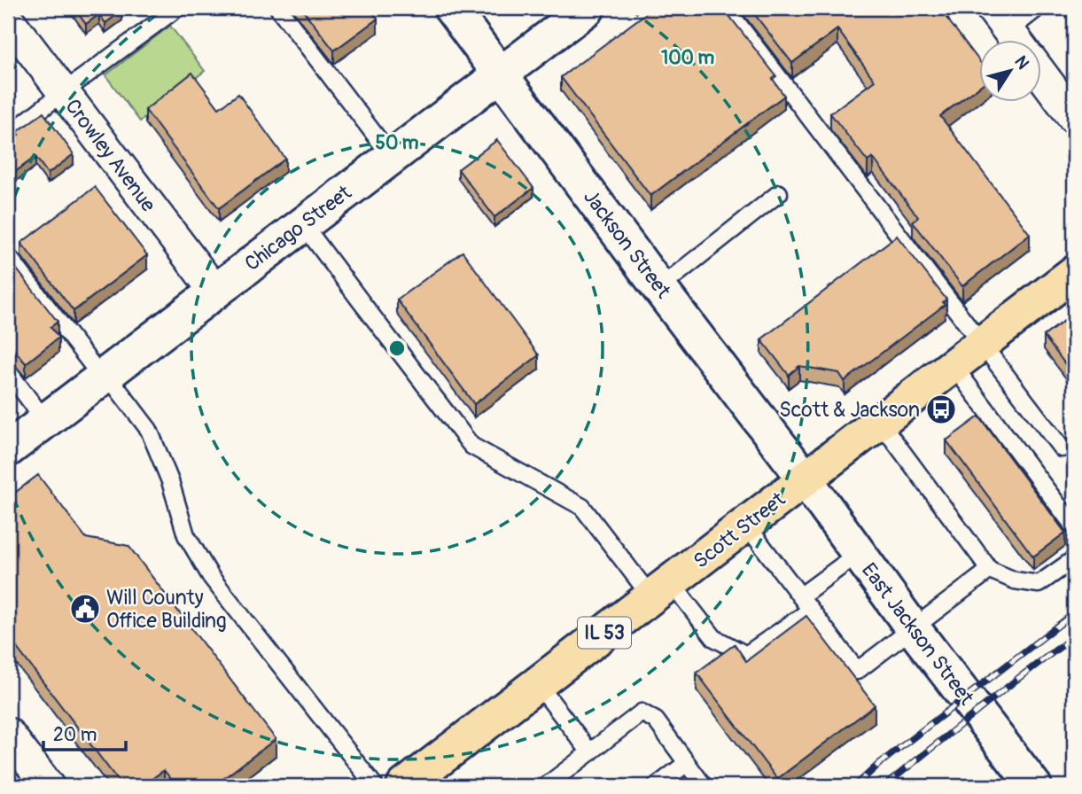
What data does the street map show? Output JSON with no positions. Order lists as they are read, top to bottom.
{
  "streets": {
    "main road": ["Scott Street", "IL 53"],
    "street": [
      "Crowley Avenue",
      "Chicago Street",
      "Jackson Street",
      "East Jackson Street"
    ]
  },
  "crossings": [
    ["Crowley Avenue", "Chicago Street"],
    ["Chicago Street", "Jackson Street"],
    ["Jackson Street", "Scott Street"],
    ["Jackson Street", "East Jackson Street"],
    ["Scott Street", "East Jackson Street"]
  ],
  "places": {
    "bus stop": ["Scott & Jackson"],
    "public building": ["Will County Office Building"]
  },
  "scale_bar": "20 m",
  "north": "top right",
  "rings": ["100 m", "50 m"]
}
